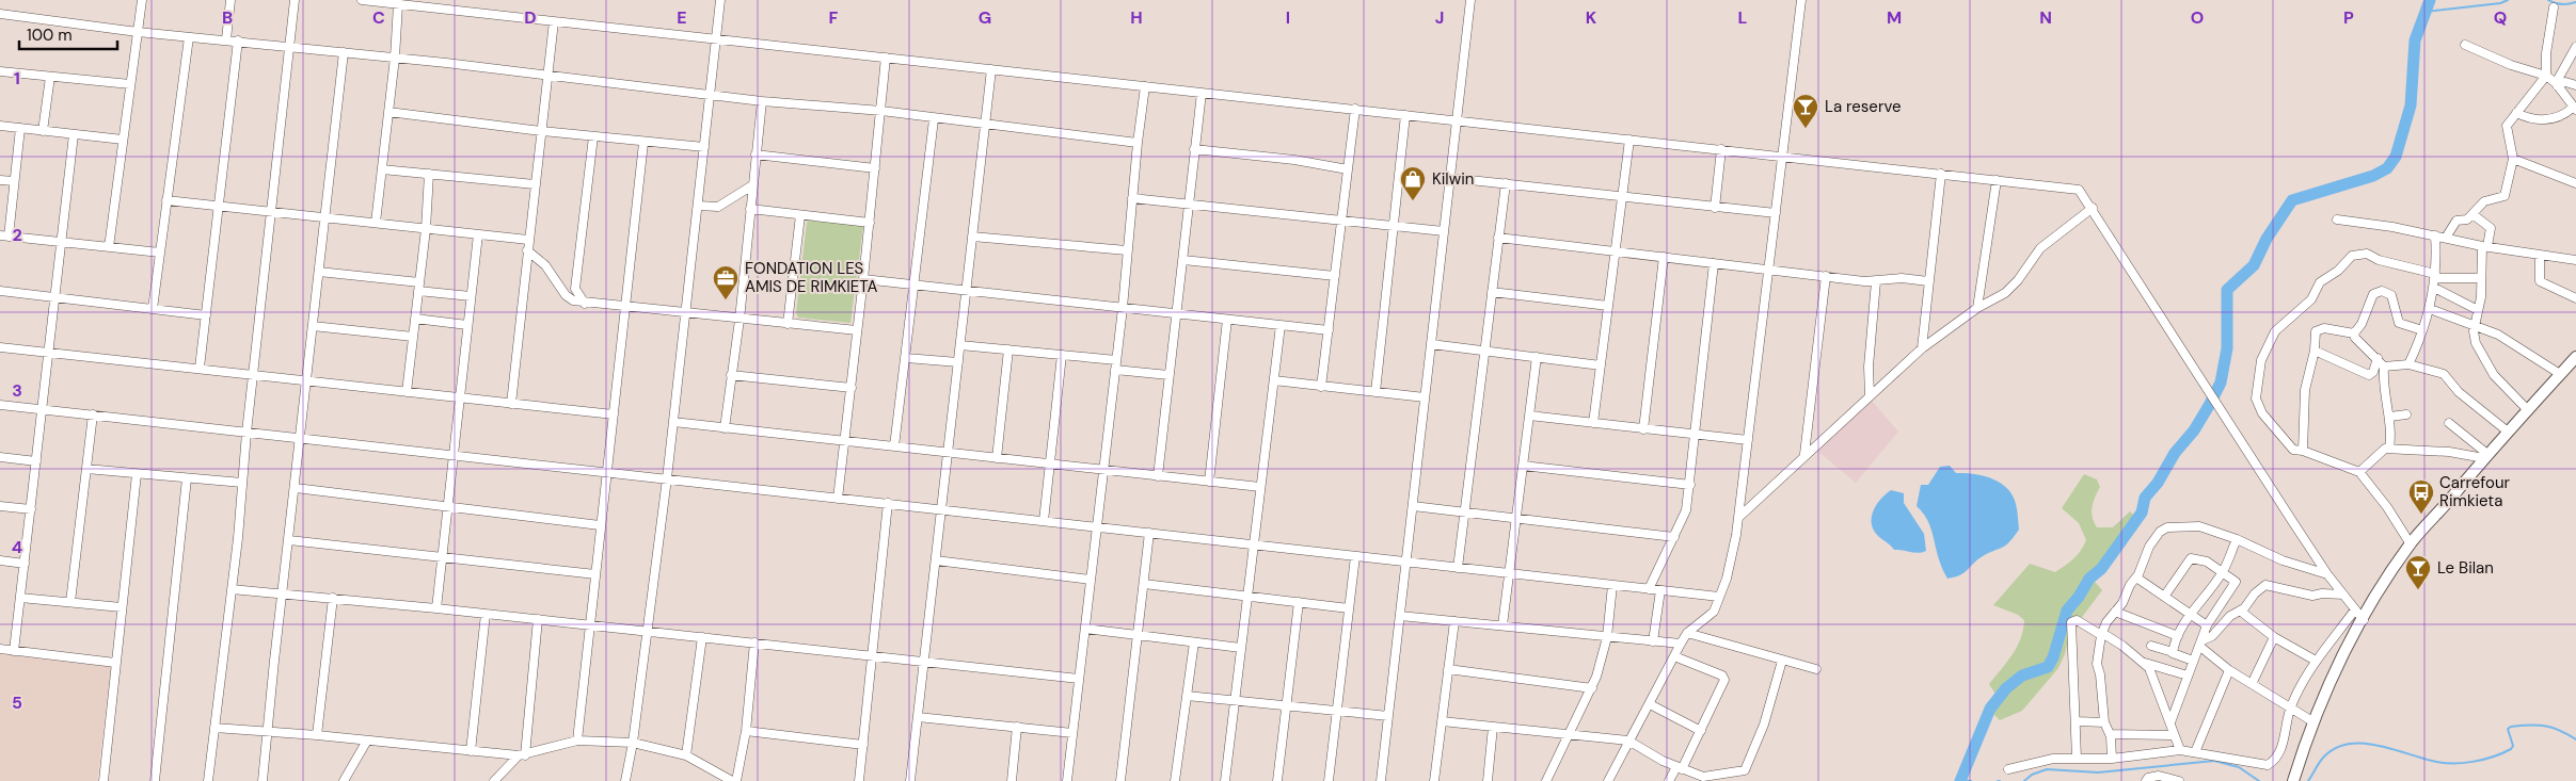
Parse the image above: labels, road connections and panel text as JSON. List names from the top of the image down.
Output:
{
  "places": {
    "bar": ["La reserve", "Le Bilan"],
    "shop": ["Kilwin"],
    "office": ["FONDATION LES AMIS DE RIMKIETA"],
    "bus stop": ["Carrefour Rimkieta"]
  },
  "scale_bar": "100 m",
  "grid": {
    "columns": [
      "B",
      "C",
      "D",
      "E",
      "F",
      "G",
      "H",
      "I",
      "J",
      "K",
      "L",
      "M",
      "N",
      "O",
      "P",
      "Q"
    ],
    "rows": [
      "1",
      "2",
      "3",
      "4",
      "5"
    ]
  }
}
